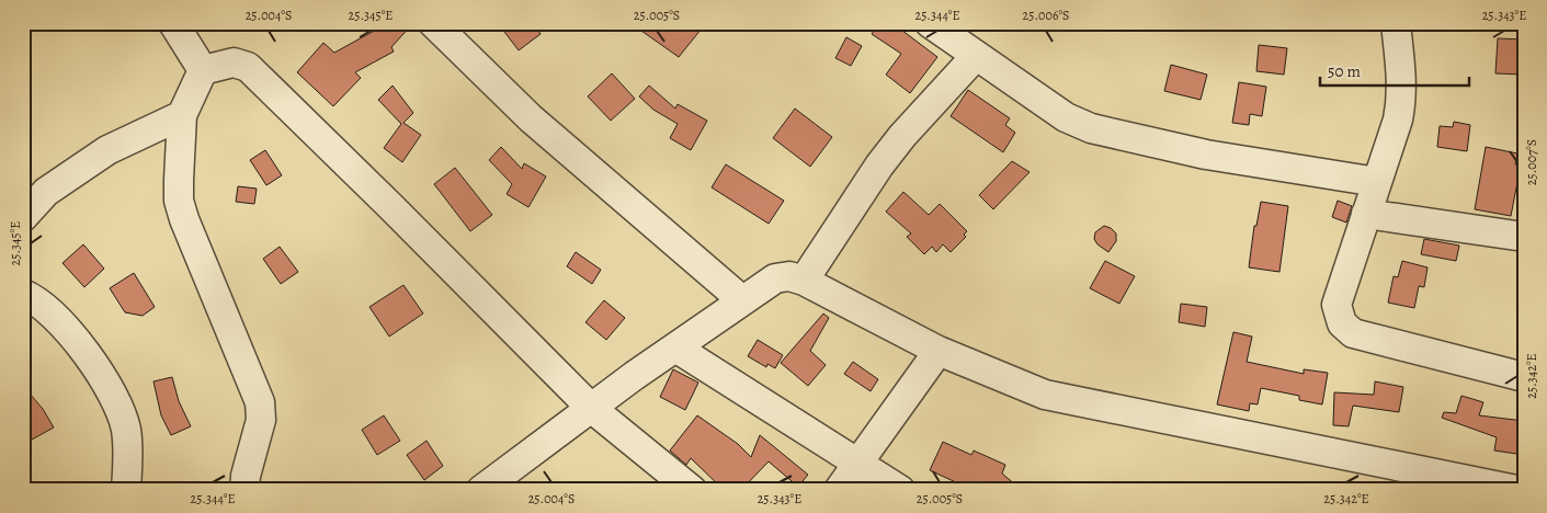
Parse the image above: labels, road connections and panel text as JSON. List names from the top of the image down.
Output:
{
  "scale_bar": "50 m",
  "coordinates": [
    "25.004°S",
    "25.345°E",
    "25.005°S",
    "25.344°E",
    "25.006°S",
    "25.343°E",
    "25.007°S",
    "25.342°E"
  ]
}
